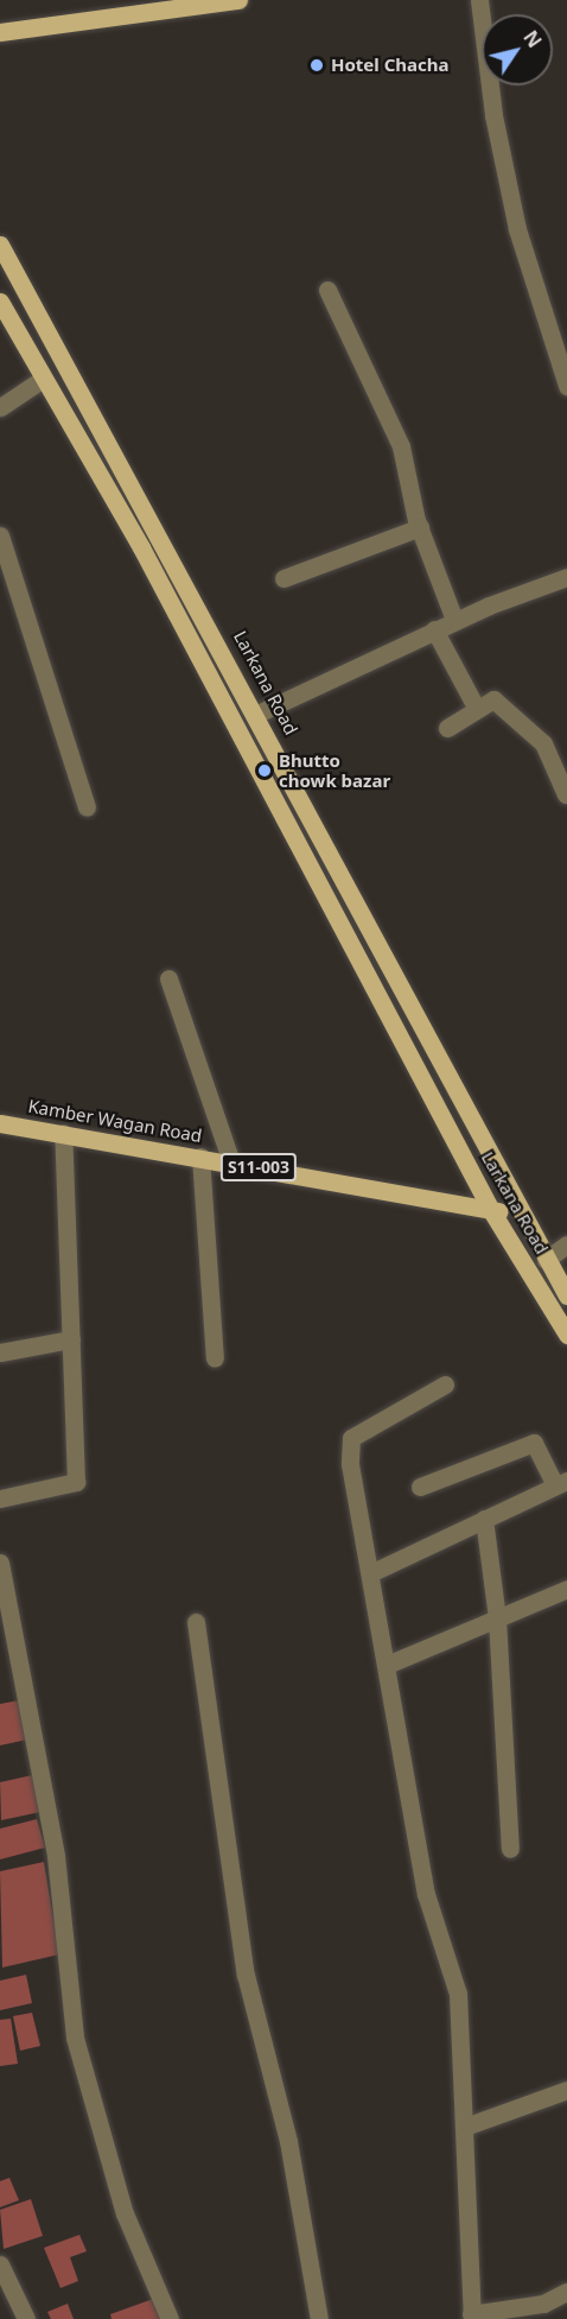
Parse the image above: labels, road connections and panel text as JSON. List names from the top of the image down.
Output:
{
  "streets": {
    "main road": ["Larkana Road", "Kamber Wagan Road", "S11-003"]
  },
  "crossings": [
    ["Larkana Road", "Kamber Wagan Road"]
  ],
  "places": ["Hotel Chacha", "Bhutto chowk bazar"],
  "north": "top right"
}
